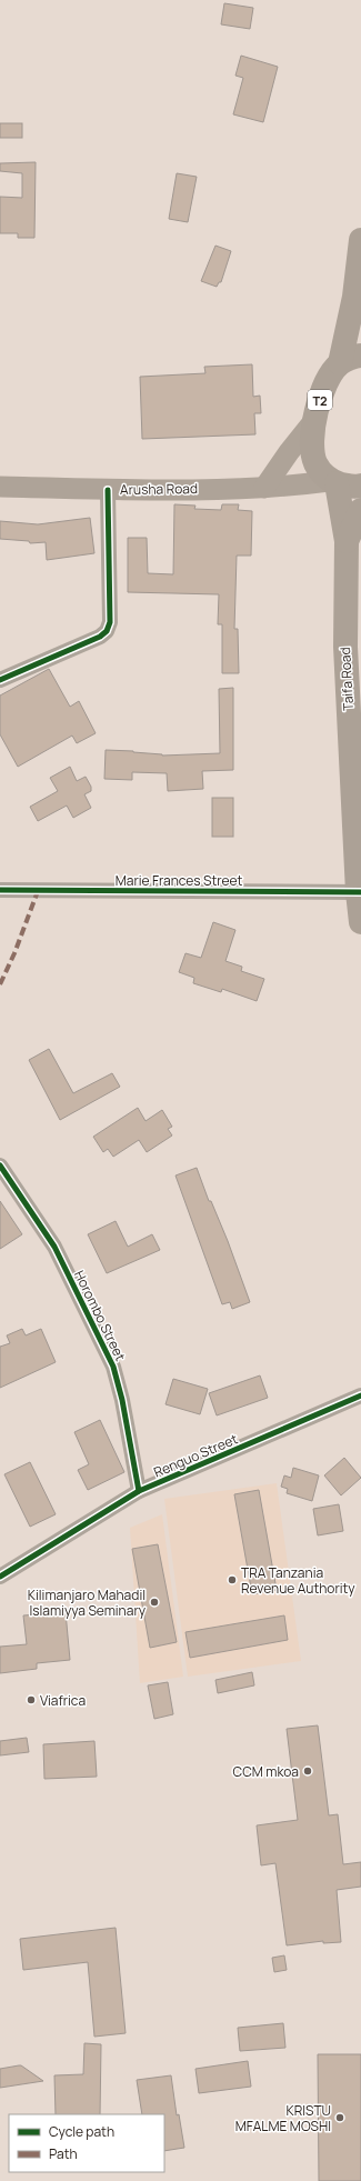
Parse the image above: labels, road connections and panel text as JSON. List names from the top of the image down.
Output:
{
  "streets": {
    "highway": ["T2", "Taifa Road"],
    "main road": ["Arusha Road"],
    "street": ["Marie Frances Street", "Horombo Street", "Renguo Street"]
  },
  "crossings": [
    ["T2", "Arusha Road"],
    ["T2", "Taifa Road"],
    ["Arusha Road", "Taifa Road"],
    ["Taifa Road", "Marie Frances Street"],
    ["Horombo Street", "Renguo Street"]
  ],
  "places": [
    "TRA Tanzania Revenue Authority",
    "Kilimanjaro Mahadil Islamiyya Seminary",
    "Viafrica",
    "CCM mkoa",
    "KRISTU MFALME MOSHI"
  ],
  "legend": ["Cycle path", "Path"]
}
